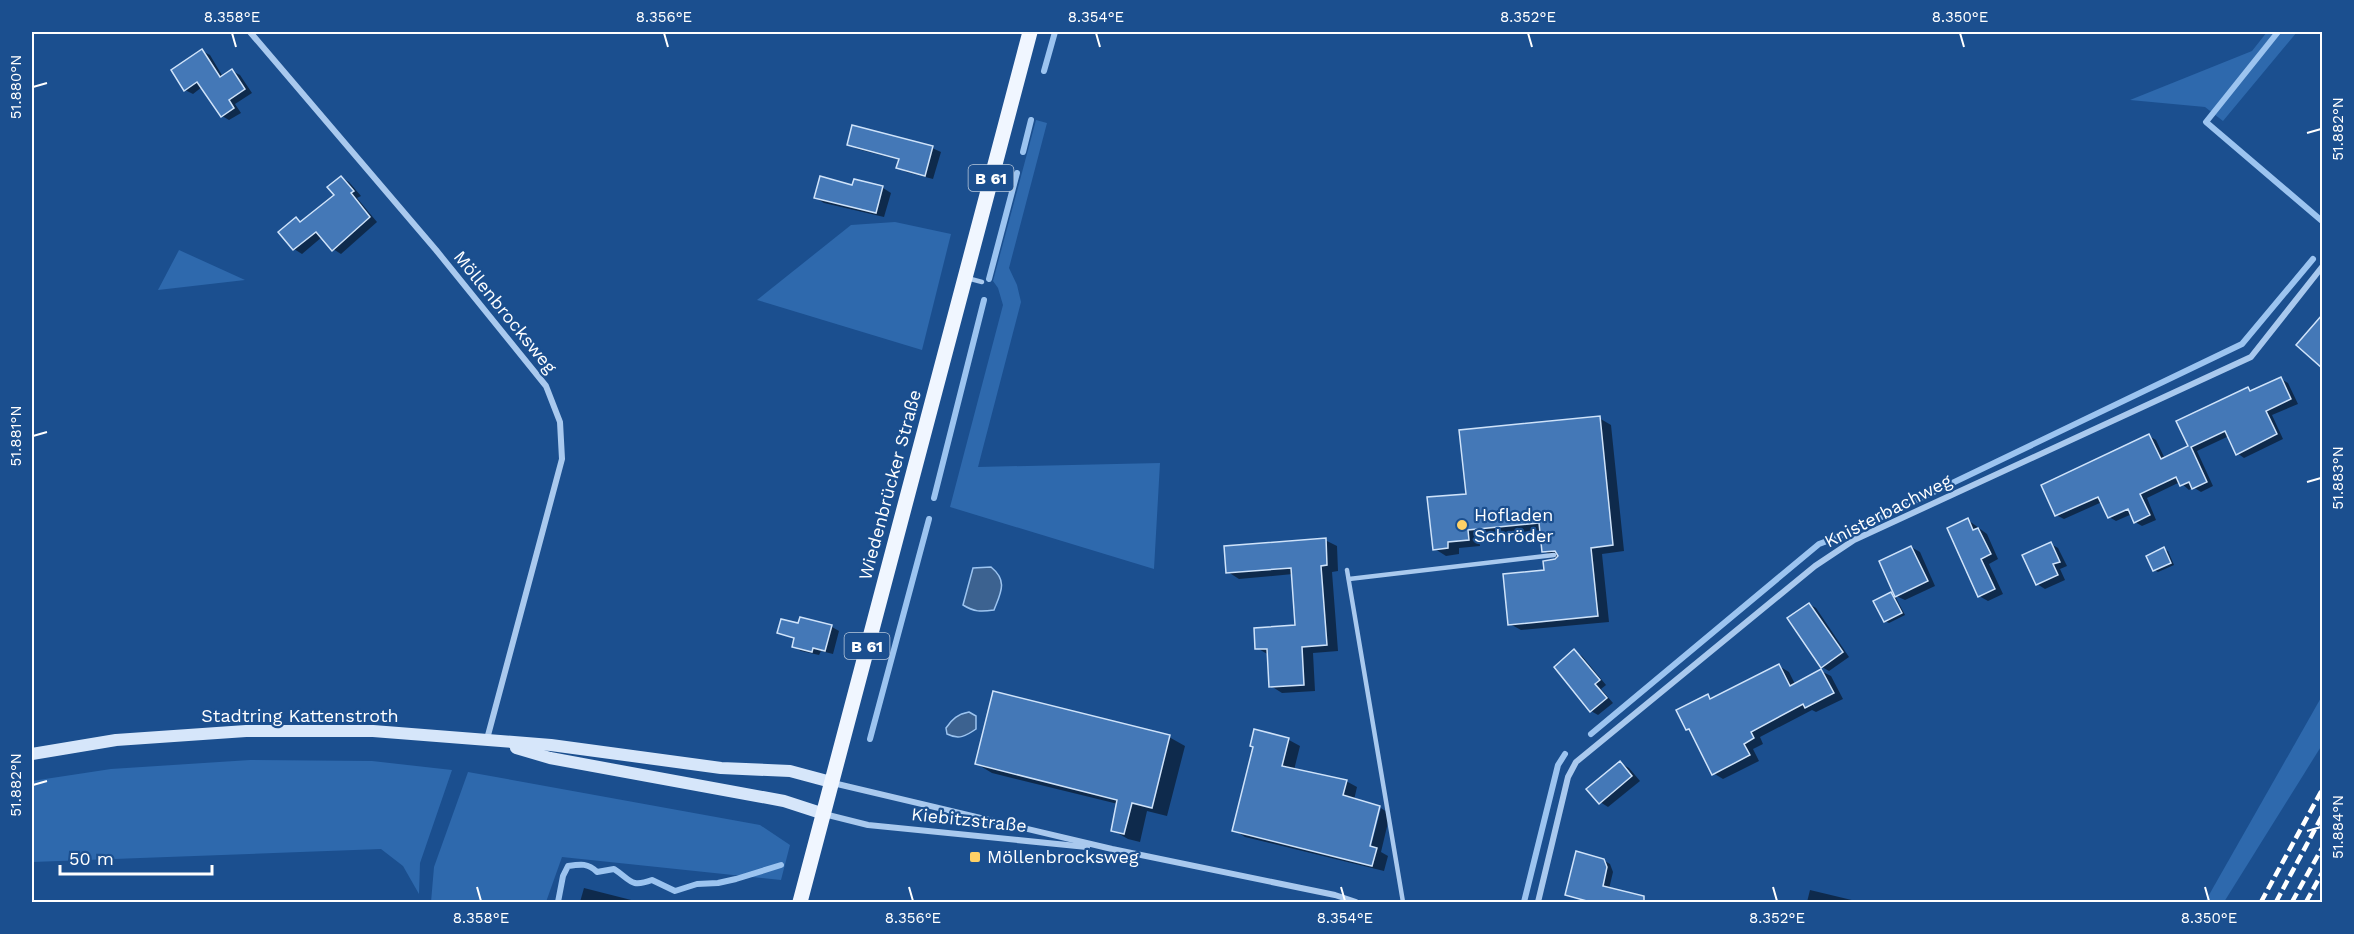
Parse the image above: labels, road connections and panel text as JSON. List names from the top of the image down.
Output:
{
  "streets": {
    "main road": ["B 61", "Wiedenbrücker Straße", "Stadtring Kattenstroth"],
    "street": ["Möllenbrocksweg", "Knisterbachweg", "Kiebitzstraße"]
  },
  "crossings": [
    ["Möllenbrocksweg", "Stadtring Kattenstroth"],
    ["Wiedenbrücker Straße", "Stadtring Kattenstroth"],
    ["Wiedenbrücker Straße", "Kiebitzstraße"],
    ["Stadtring Kattenstroth", "Kiebitzstraße"]
  ],
  "places": {
    "other": ["Hofladen Schröder"],
    "transit": ["Möllenbrocksweg"]
  },
  "scale_bar": "50 m",
  "coordinates": [
    "8.358°E",
    "8.356°E",
    "8.354°E",
    "8.352°E",
    "8.350°E",
    "51.880°N",
    "51.882°N",
    "51.881°N",
    "51.883°N",
    "51.884°N"
  ]
}
